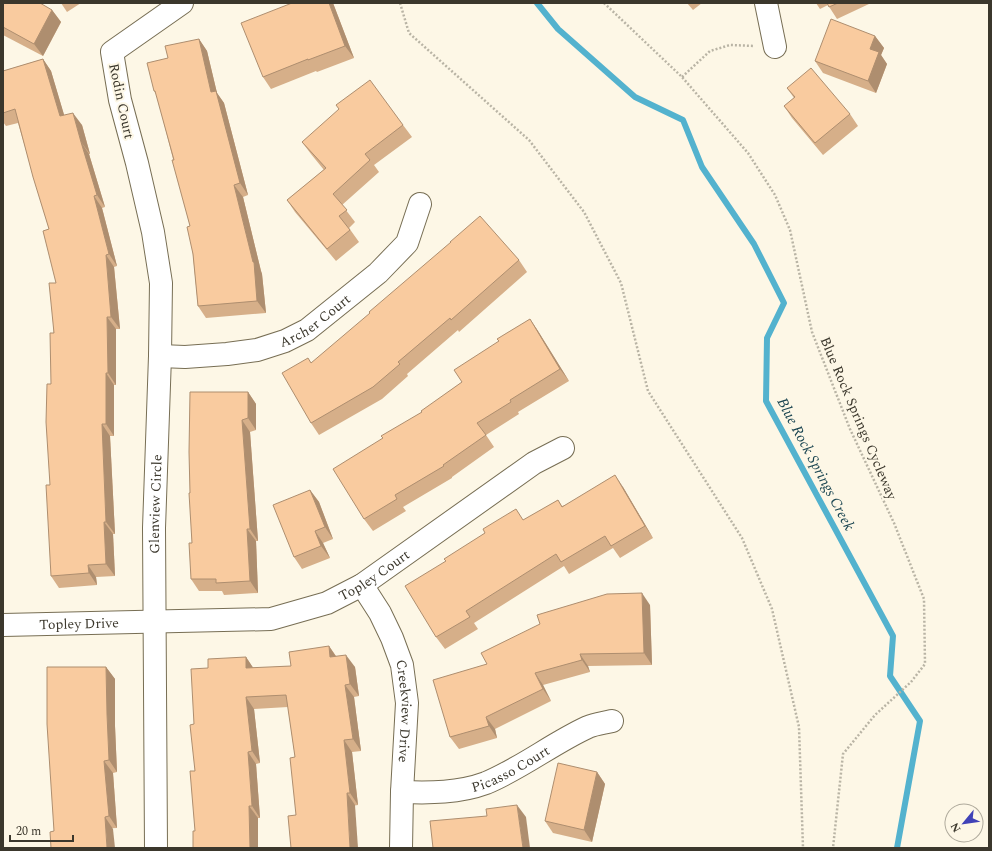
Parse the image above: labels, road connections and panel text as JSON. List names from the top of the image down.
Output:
{
  "streets": {
    "street": [
      "Rodin Court",
      "Archer Court",
      "Glenview Circle",
      "Topley Court",
      "Topley Drive",
      "Creekview Drive",
      "Picasso Court"
    ],
    "path": ["Blue Rock Springs Cycleway"]
  },
  "crossings": [
    ["Rodin Court", "Glenview Circle"],
    ["Archer Court", "Glenview Circle"],
    ["Glenview Circle", "Topley Court"],
    ["Glenview Circle", "Topley Drive"],
    ["Topley Court", "Topley Drive"],
    ["Topley Court", "Creekview Drive"],
    ["Creekview Drive", "Picasso Court"]
  ],
  "water": ["Blue Rock Springs Creek"],
  "scale_bar": "20 m",
  "north": "bottom left"
}
